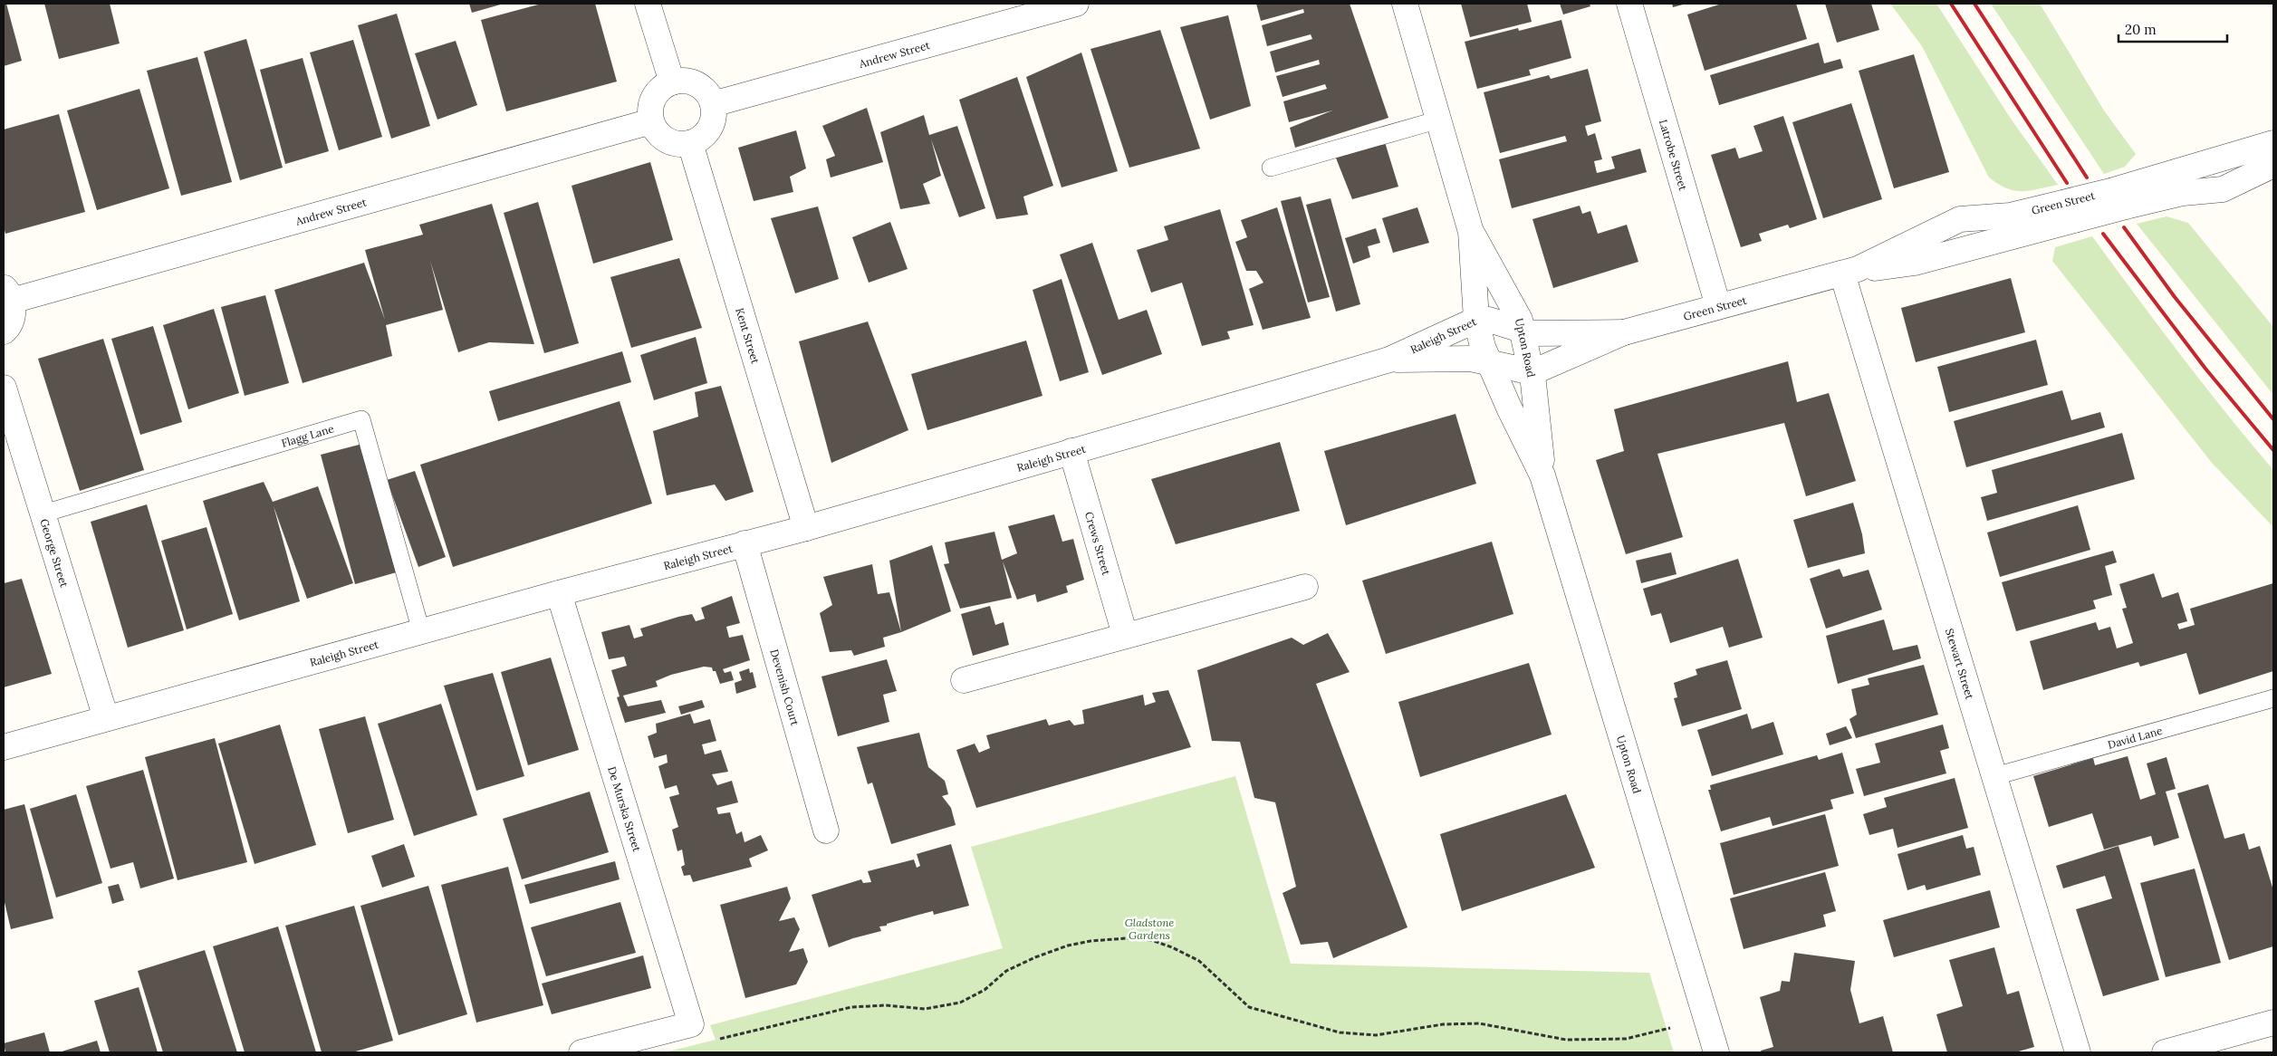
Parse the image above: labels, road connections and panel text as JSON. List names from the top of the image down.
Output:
{
  "streets": {
    "street": [
      "Andrew Street",
      "Latrobe Street",
      "Green Street",
      "Kent Street",
      "Raleigh Street",
      "Upton Road",
      "Crews Street",
      "George Street",
      "Stewart Street",
      "Devenish Court",
      "De Murska Street"
    ],
    "lane": ["Flagg Lane", "David Lane"]
  },
  "crossings": [
    ["Andrew Street", "Kent Street"],
    ["Latrobe Street", "Green Street"],
    ["Green Street", "Raleigh Street"],
    ["Green Street", "Upton Road"],
    ["Green Street", "Stewart Street"],
    ["Kent Street", "Raleigh Street"],
    ["Raleigh Street", "Upton Road"],
    ["Raleigh Street", "Flagg Lane"],
    ["Raleigh Street", "Crews Street"],
    ["Raleigh Street", "George Street"],
    ["Raleigh Street", "Devenish Court"],
    ["Raleigh Street", "De Murska Street"],
    ["Flagg Lane", "George Street"],
    ["Stewart Street", "David Lane"]
  ],
  "parks": ["Gladstone Gardens"],
  "scale_bar": "20 m"
}
